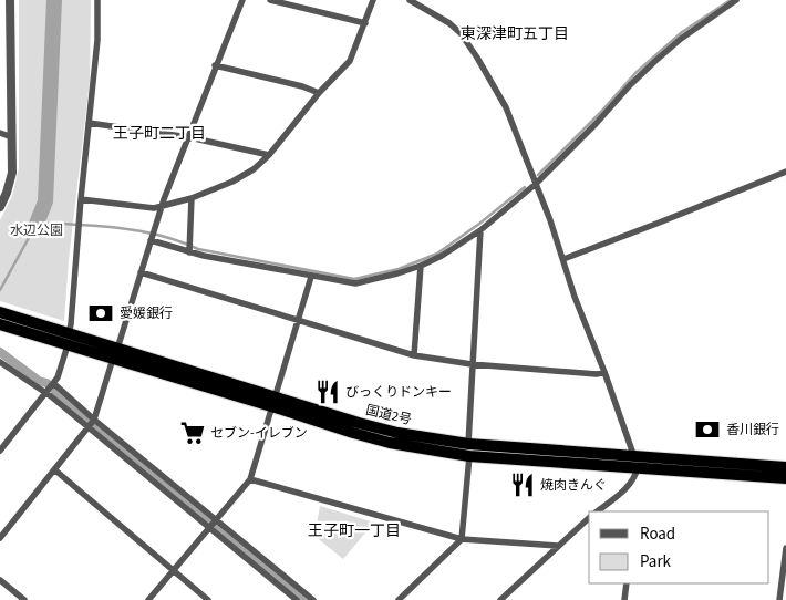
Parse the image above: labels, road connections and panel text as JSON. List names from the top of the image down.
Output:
{
  "streets": {
    "highway": ["国道2号"]
  },
  "districts": ["東深津町五丁目", "王子町二丁目", "王子町一丁目"],
  "parks": ["水辺公園"],
  "places": {
    "bank": ["愛媛銀行", "香川銀行"],
    "restaurant": ["びっくりドンキー", "焼肉きんぐ"],
    "supermarket": ["セブン-イレブン"]
  },
  "legend": ["Road", "Park"]
}
